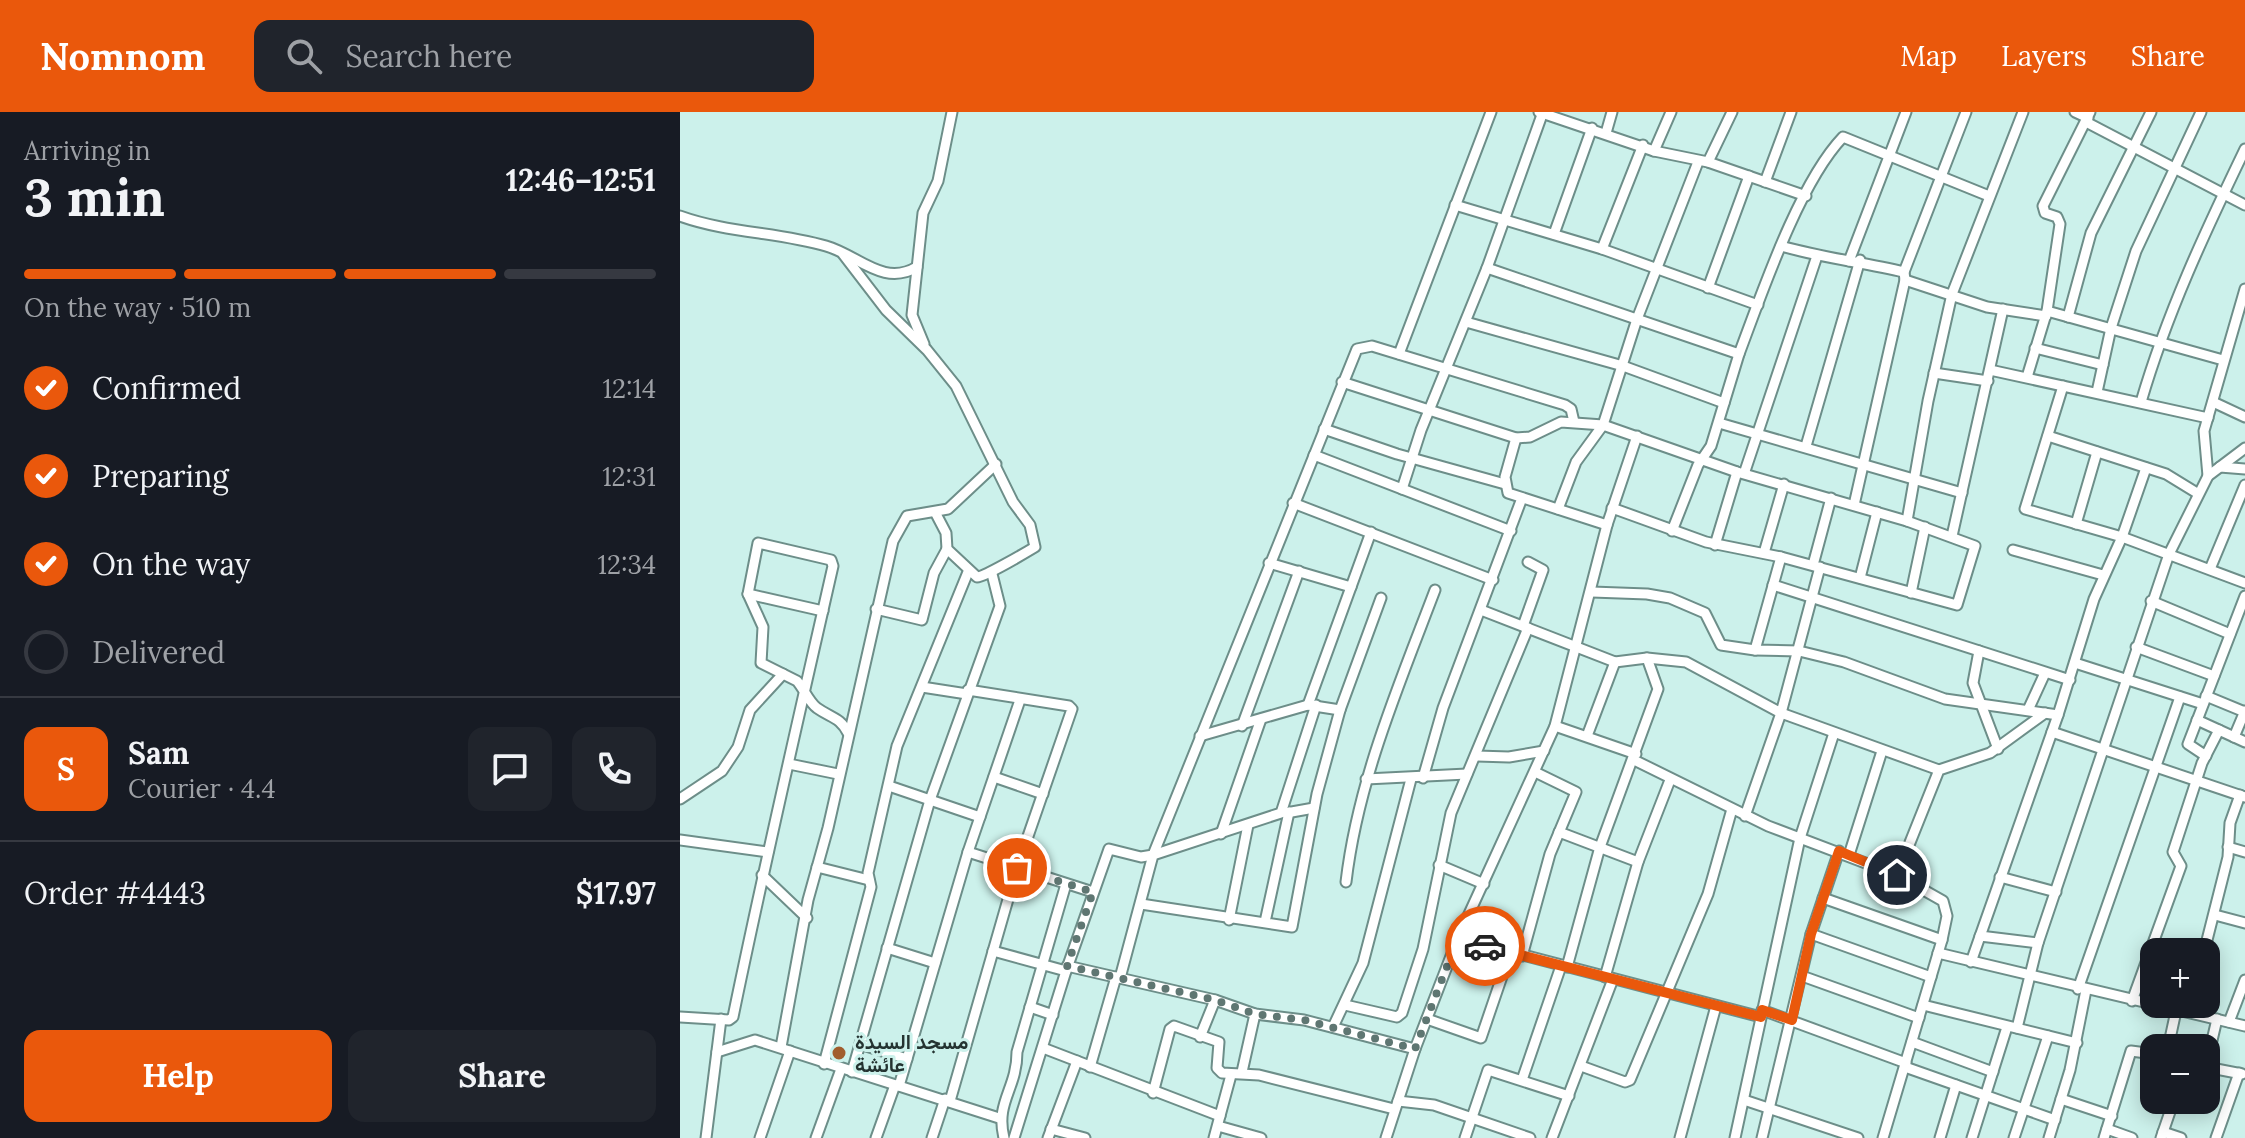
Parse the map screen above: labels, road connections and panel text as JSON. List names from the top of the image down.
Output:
{
  "places": ["مسجد السيدة عائشة"],
  "page": {
    "header": "Nomnom",
    "search": "Search here",
    "nav": ["Map", "Layers", "Share"],
    "heading": ["3 min", "Arriving in", "12:46–12:51"],
    "panel": [
      "Sam",
      "Courier · 4.4",
      "Order #4443",
      "$17.97"
    ],
    "bar": "On the way · 510 m",
    "list": [
      ["Confirmed", "12:14"],
      ["Preparing", "12:31"],
      ["On the way", "12:34"],
      "Delivered"
    ],
    "round": "S",
    "map_buttons": ["+", "−"],
    "buttons": ["Help", "Share"]
  }
}
